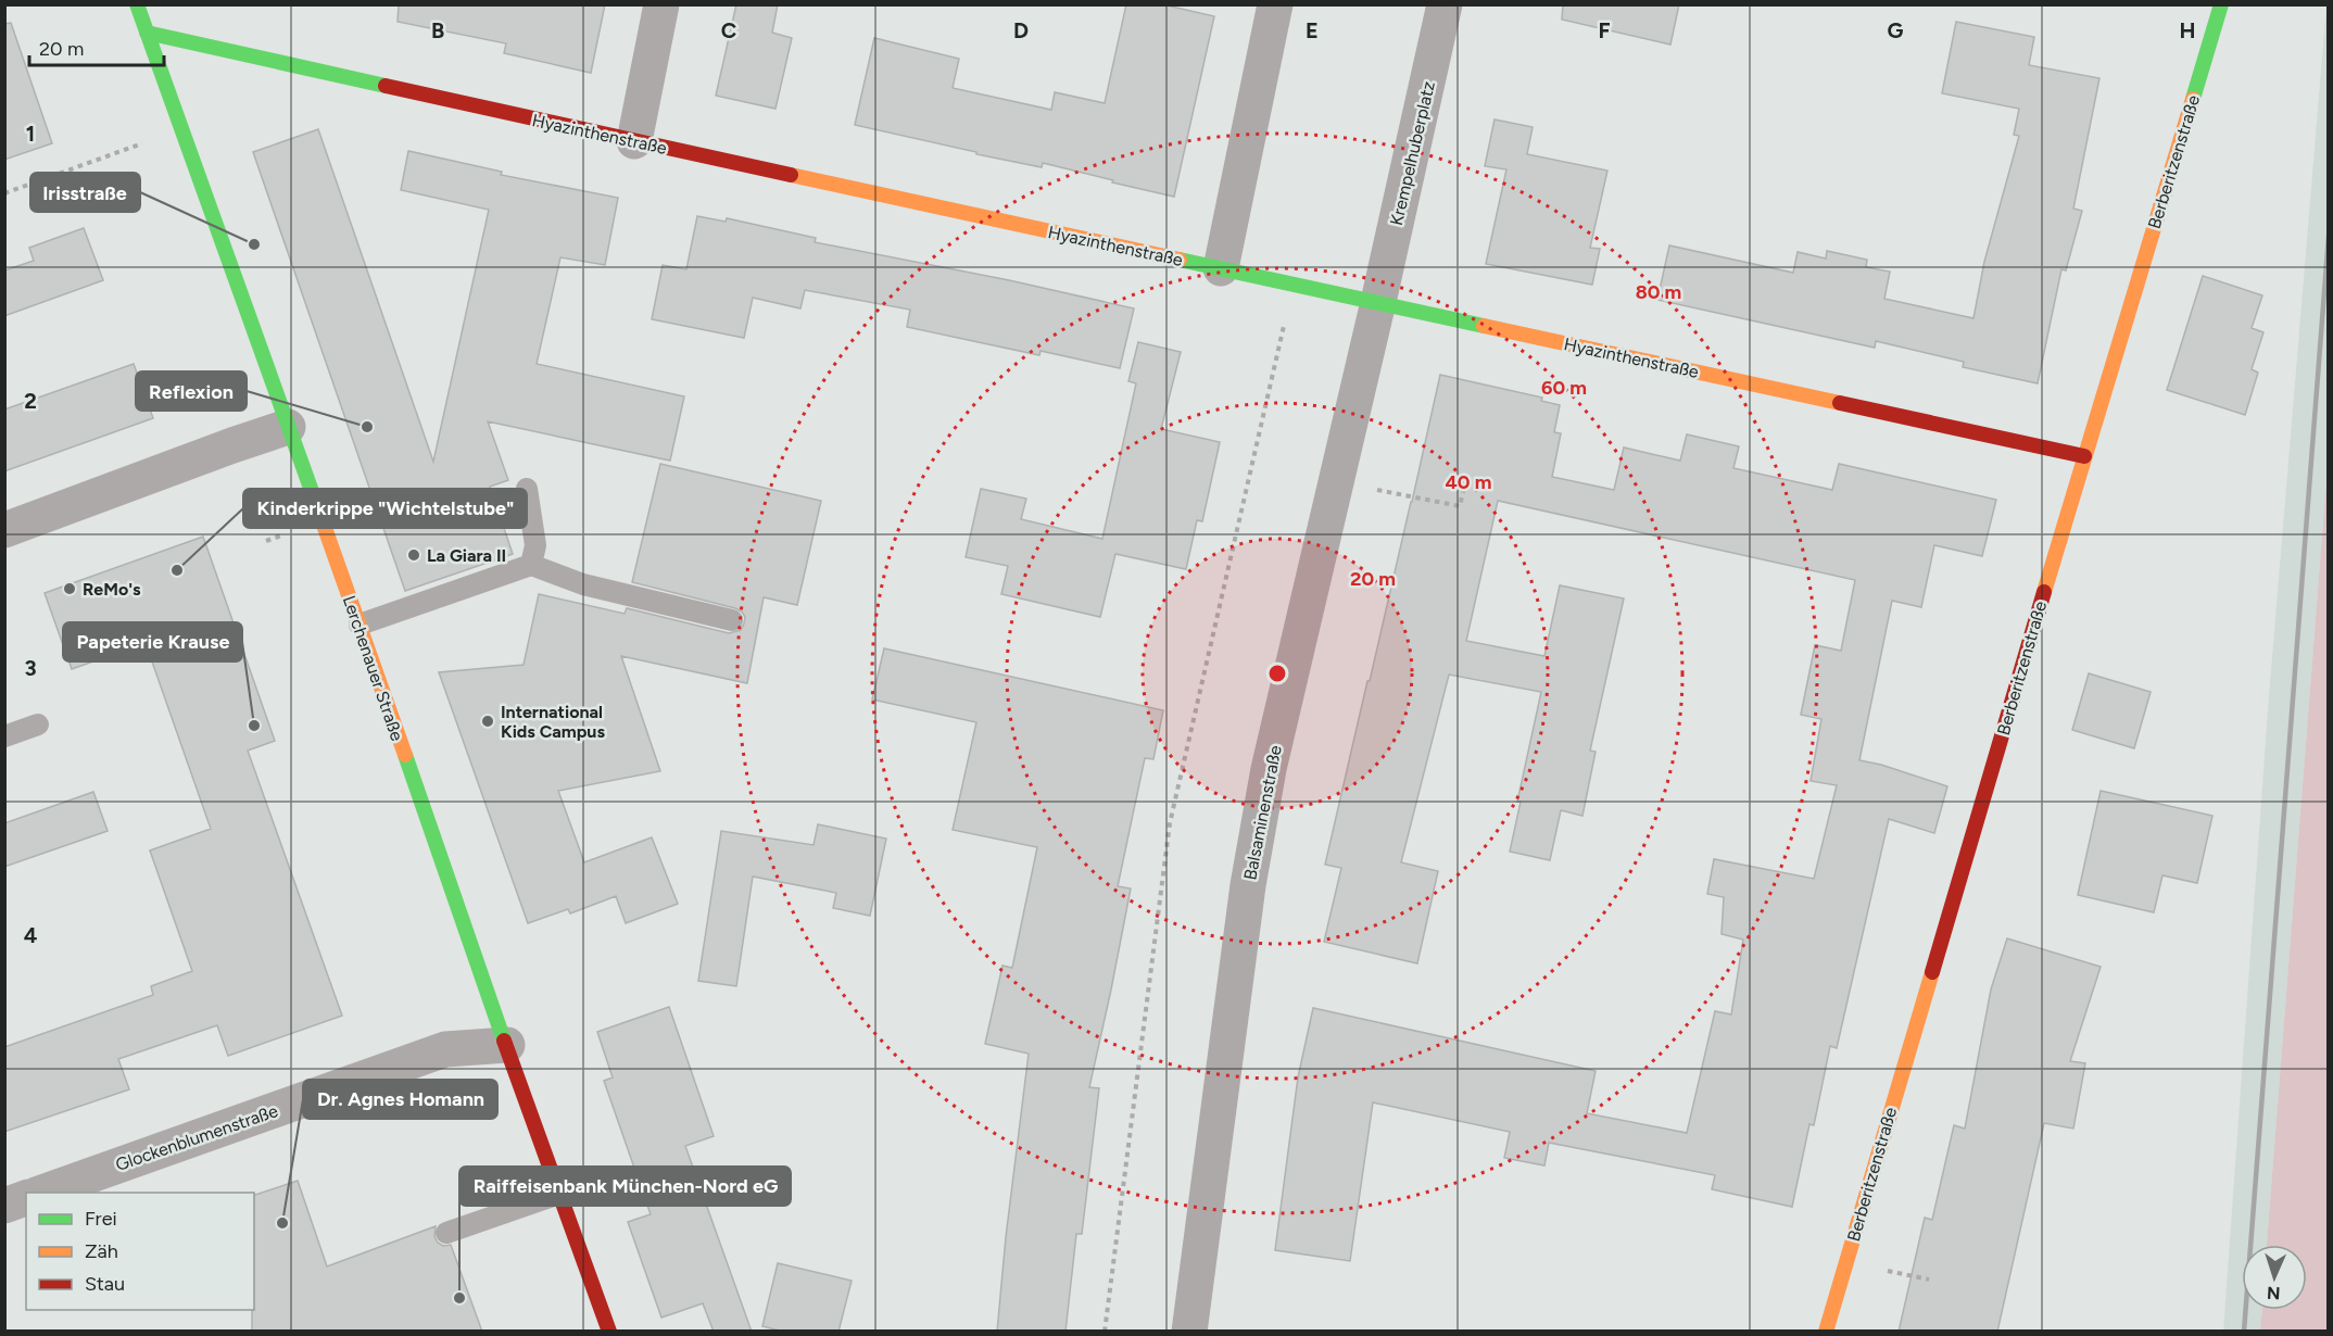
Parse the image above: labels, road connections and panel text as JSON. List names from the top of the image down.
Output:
{
  "streets": {
    "street": [
      "Hyazinthenstraße",
      "Krempelhuberplatz",
      "Berberitzenstraße",
      "Lerchenauer Straße",
      "Balsaminenstraße",
      "Glockenblumenstraße"
    ]
  },
  "crossings": [
    ["Hyazinthenstraße", "Krempelhuberplatz"],
    ["Hyazinthenstraße", "Berberitzenstraße"],
    ["Hyazinthenstraße", "Lerchenauer Straße"],
    ["Hyazinthenstraße", "Balsaminenstraße"],
    ["Krempelhuberplatz", "Balsaminenstraße"],
    ["Lerchenauer Straße", "Glockenblumenstraße"]
  ],
  "places": [
    "Irisstraße",
    "Reflexion",
    "La Giara II",
    "Kinderkrippe \"Wichtelstube\"",
    "ReMo's",
    "International Kids Campus",
    "Papeterie Krause",
    "Dr. Agnes Homann",
    "Raiffeisenbank München-Nord eG"
  ],
  "legend": ["Frei", "Zäh", "Stau"],
  "scale_bar": "20 m",
  "north": "bottom",
  "grid": {
    "columns": [
      "B",
      "C",
      "D",
      "E",
      "F",
      "G",
      "H"
    ],
    "rows": [
      "1",
      "2",
      "3",
      "4"
    ]
  },
  "rings": [
    "80 m",
    "60 m",
    "40 m",
    "20 m"
  ]
}
